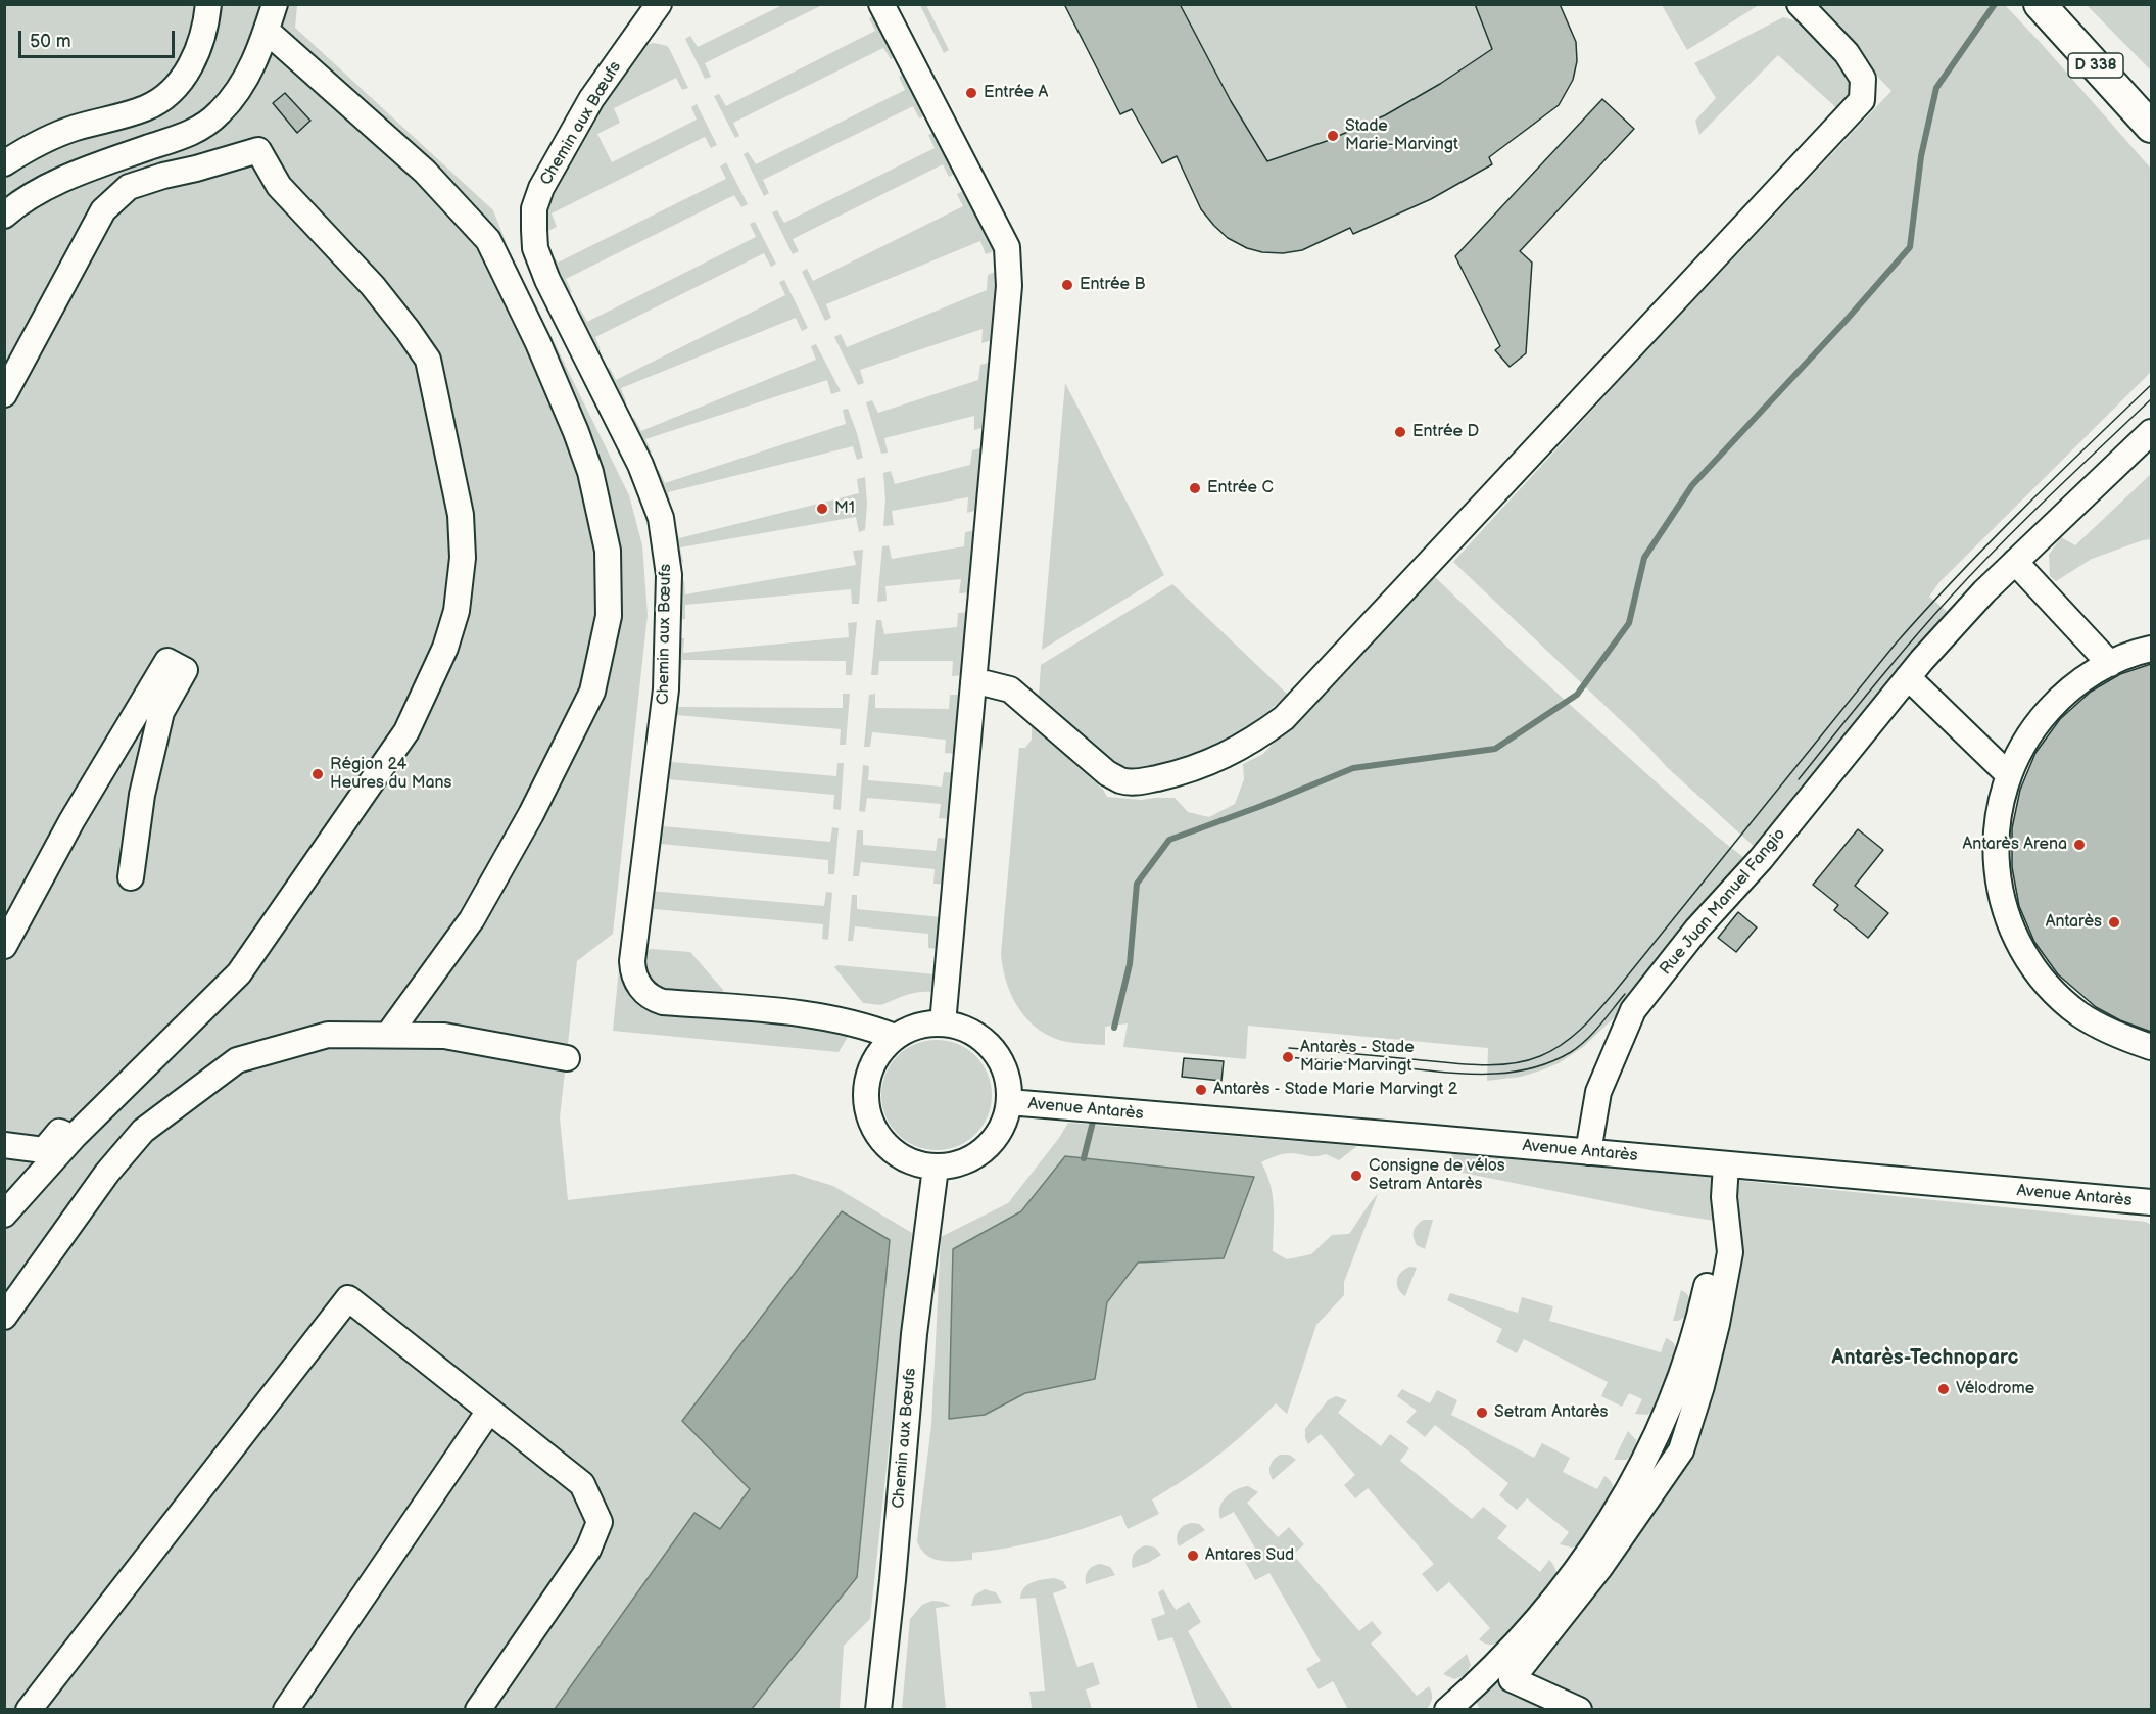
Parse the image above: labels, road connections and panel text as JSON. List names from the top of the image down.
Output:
{
  "streets": {
    "main road": ["D 338"],
    "street": ["Chemin aux Bœufs", "Rue Juan Manuel Fangio", "Avenue Antarès"]
  },
  "crossings": [
    ["Chemin aux Bœufs", "Avenue Antarès"],
    ["Rue Juan Manuel Fangio", "Avenue Antarès"]
  ],
  "districts": ["Antarès-Technoparc"],
  "places": [
    "Entrée A",
    "Stade Marie-Marvingt",
    "Entrée B",
    "Entrée D",
    "Entrée C",
    "M1",
    "Région 24 Heures du Mans",
    "Antarès Arena",
    "Antarès",
    "Antarès - Stade Marie Marvingt",
    "Antarès - Stade Marie Marvingt 2",
    "Consigne de vélos Setram Antarès",
    "Vélodrome",
    "Setram Antarès",
    "Antares Sud"
  ],
  "scale_bar": "50 m"
}
